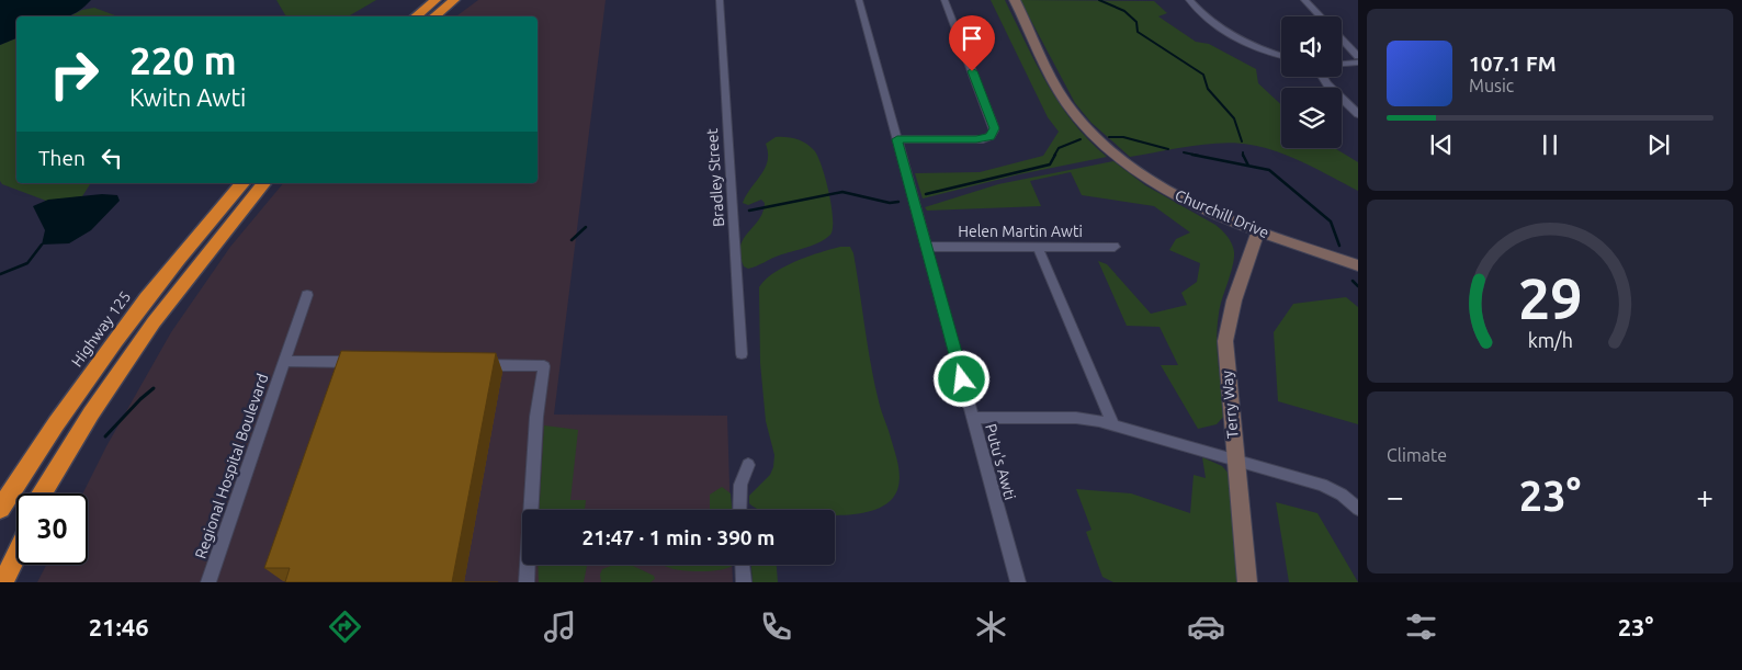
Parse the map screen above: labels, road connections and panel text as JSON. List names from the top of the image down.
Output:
{
  "streets": {
    "highway": ["Highway 125"],
    "main road": ["Churchill Drive", "Terry Way"],
    "street": [
      "Bradley Street",
      "Helen Martin Awti",
      "Putu's Awti",
      "Regional Hospital Boulevard"
    ]
  },
  "crossings": [
    ["Churchill Drive", "Terry Way"],
    ["Helen Martin Awti", "Putu's Awti"]
  ],
  "page": {
    "turn": ["220 m", "Kwitn Awti"],
    "song": ["107.1 FM", "Music"],
    "then": "Then",
    "tile": "Climate",
    "heat": ["−", "23°", "+"],
    "limit": "30",
    "trip": "21:47 · 1 min · 390 m",
    "tabs": ["21:46", "23°"],
    "gauge": ["29", "km/h"]
  }
}
